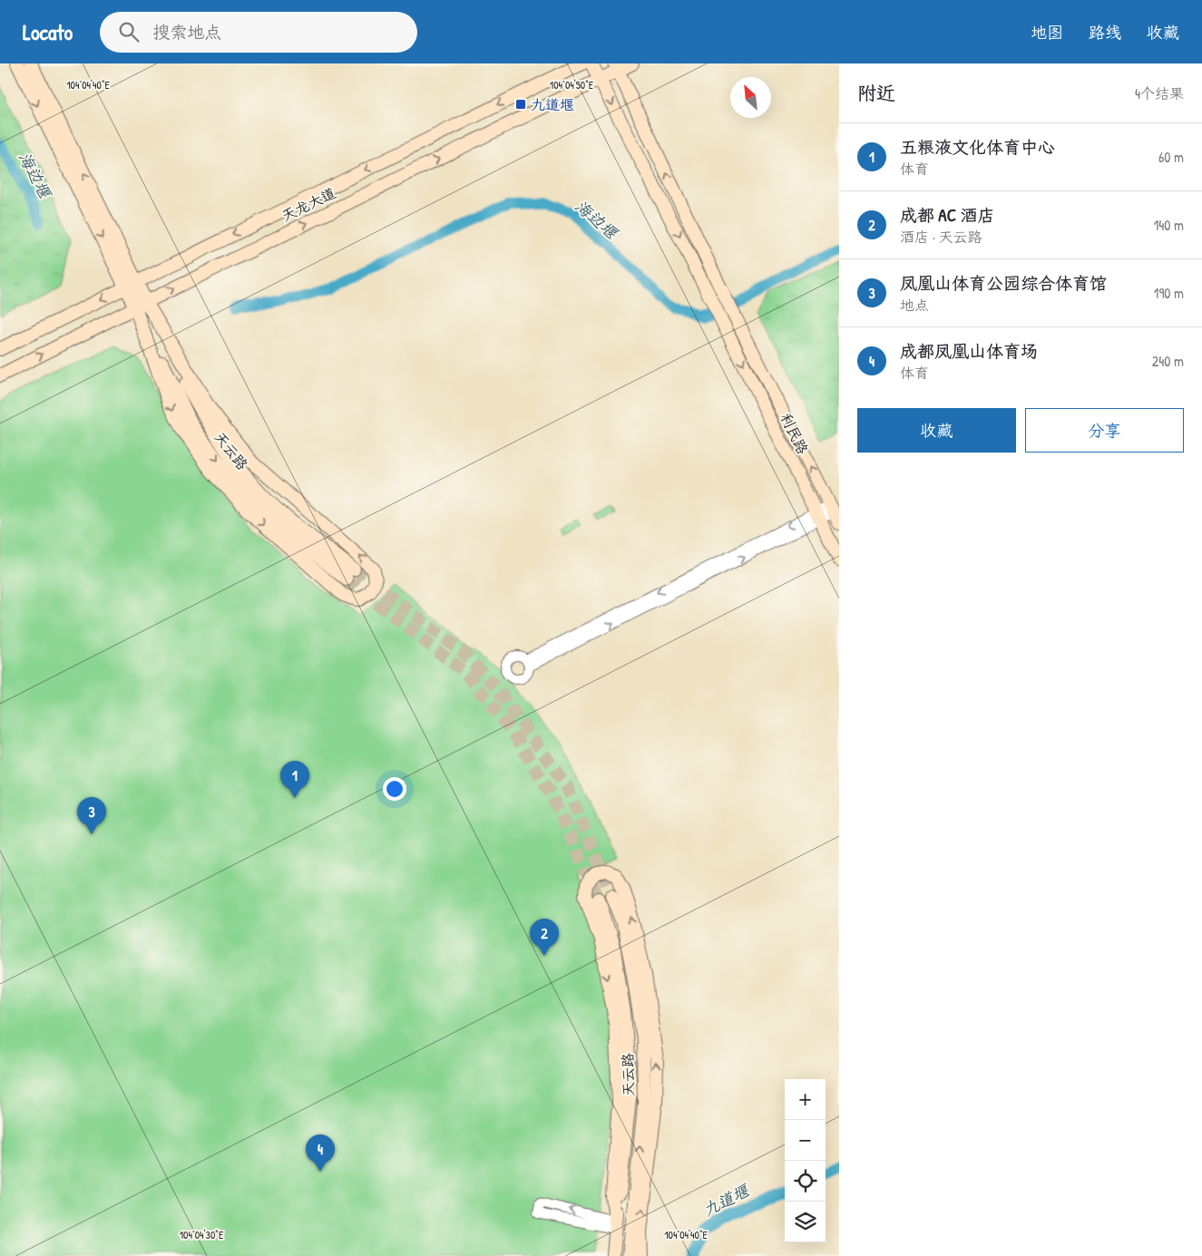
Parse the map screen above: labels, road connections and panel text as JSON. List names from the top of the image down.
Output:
{
  "streets": {
    "street": ["天龙大道", "利民路", "天云路"]
  },
  "crossings": [
    ["天龙大道", "利民路"],
    ["天龙大道", "天云路"]
  ],
  "water": ["海边堰", "九道堰"],
  "places": {
    "transit": ["九道堰"]
  },
  "north": "top left",
  "page": {
    "header": "Locato",
    "search": "搜索地点",
    "nav": ["地图", "路线", "收藏"],
    "heading": ["附近", "4个结果"],
    "list": [
      {
        "mark": "1",
        "name": "五粮液文化体育中心",
        "note": "体育",
        "value": "60 m"
      },
      {
        "mark": "2",
        "name": "成都 AC 酒店",
        "note": "酒店 · 天云路",
        "value": "140 m"
      },
      {
        "mark": "3",
        "name": "凤凰山体育公园综合体育馆",
        "note": "地点",
        "value": "190 m"
      },
      {
        "mark": "4",
        "name": "成都凤凰山体育场",
        "note": "体育",
        "value": "240 m"
      }
    ],
    "buttons": ["收藏", "分享"],
    "pins": [
      "1",
      "3",
      "2",
      "4"
    ],
    "map_buttons": ["+", "−"]
  },
  "coordinates": ["104°04'40\"E", "104°04'50\"E", "104°04'30\"E"]
}
